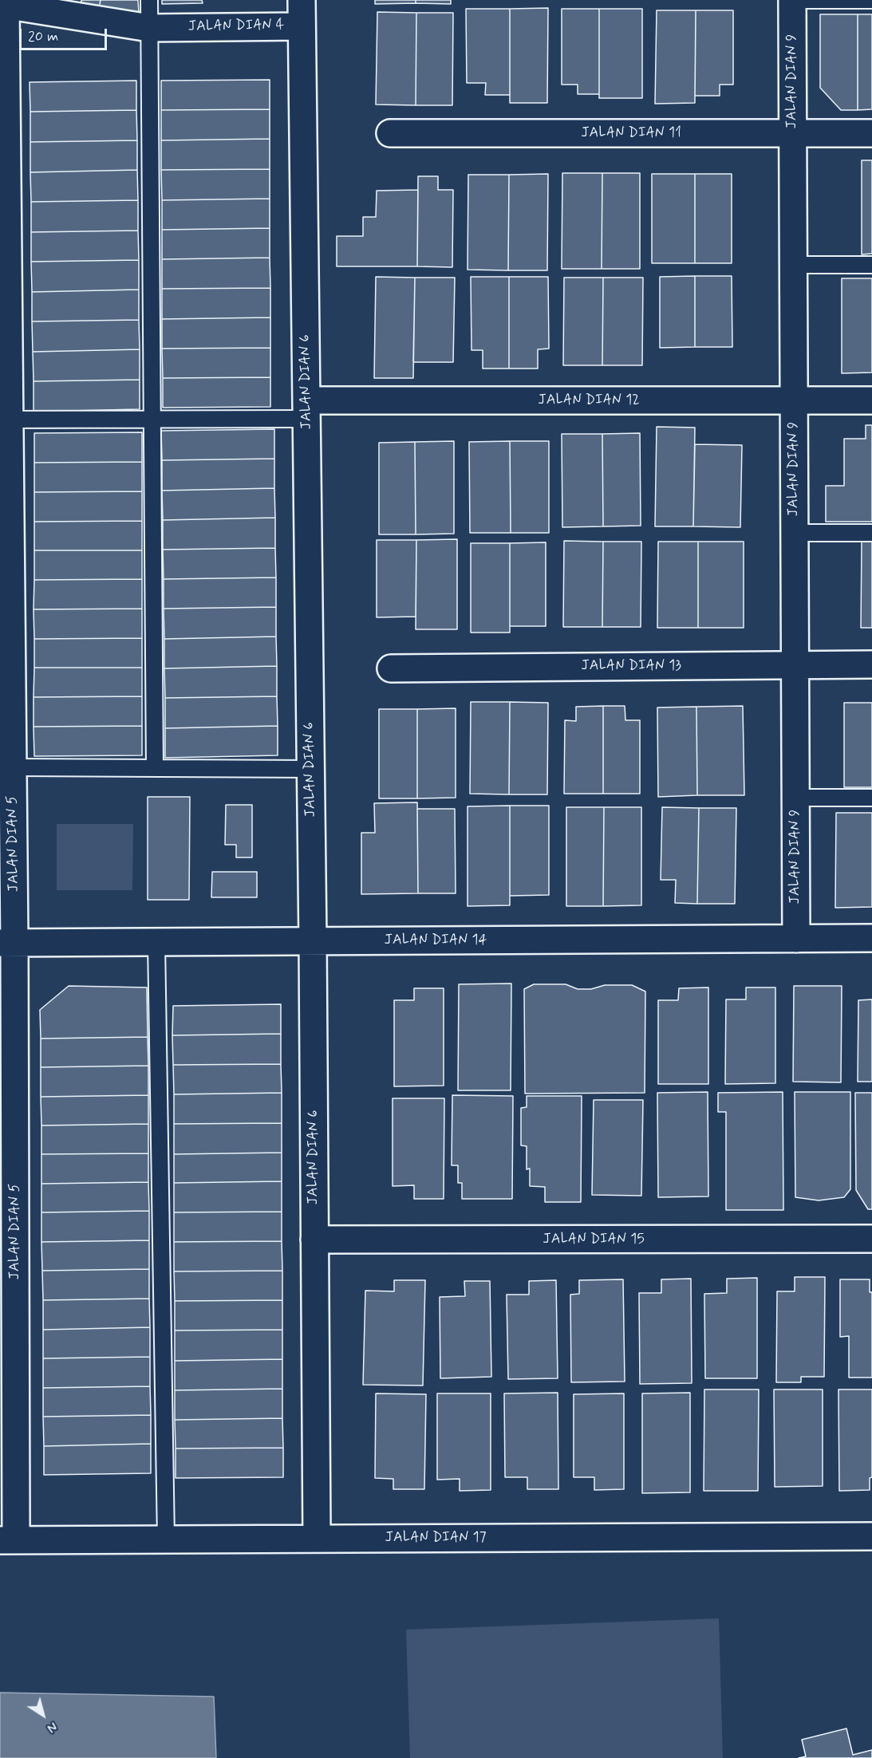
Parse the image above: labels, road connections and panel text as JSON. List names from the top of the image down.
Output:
{
  "streets": {
    "street": [
      "JALAN DIAN 4",
      "JALAN DIAN 9",
      "JALAN DIAN 11",
      "JALAN DIAN 6",
      "JALAN DIAN 12",
      "JALAN DIAN 13",
      "JALAN DIAN 5",
      "JALAN DIAN 14",
      "JALAN DIAN 15",
      "JALAN DIAN 17"
    ]
  },
  "crossings": [
    ["JALAN DIAN 4", "JALAN DIAN 6"],
    ["JALAN DIAN 4", "JALAN DIAN 5"],
    ["JALAN DIAN 9", "JALAN DIAN 11"],
    ["JALAN DIAN 9", "JALAN DIAN 12"],
    ["JALAN DIAN 9", "JALAN DIAN 13"],
    ["JALAN DIAN 9", "JALAN DIAN 14"],
    ["JALAN DIAN 6", "JALAN DIAN 12"],
    ["JALAN DIAN 6", "JALAN DIAN 14"],
    ["JALAN DIAN 6", "JALAN DIAN 15"],
    ["JALAN DIAN 6", "JALAN DIAN 17"],
    ["JALAN DIAN 5", "JALAN DIAN 14"],
    ["JALAN DIAN 5", "JALAN DIAN 17"]
  ],
  "scale_bar": "20 m",
  "north": "bottom right"
}
